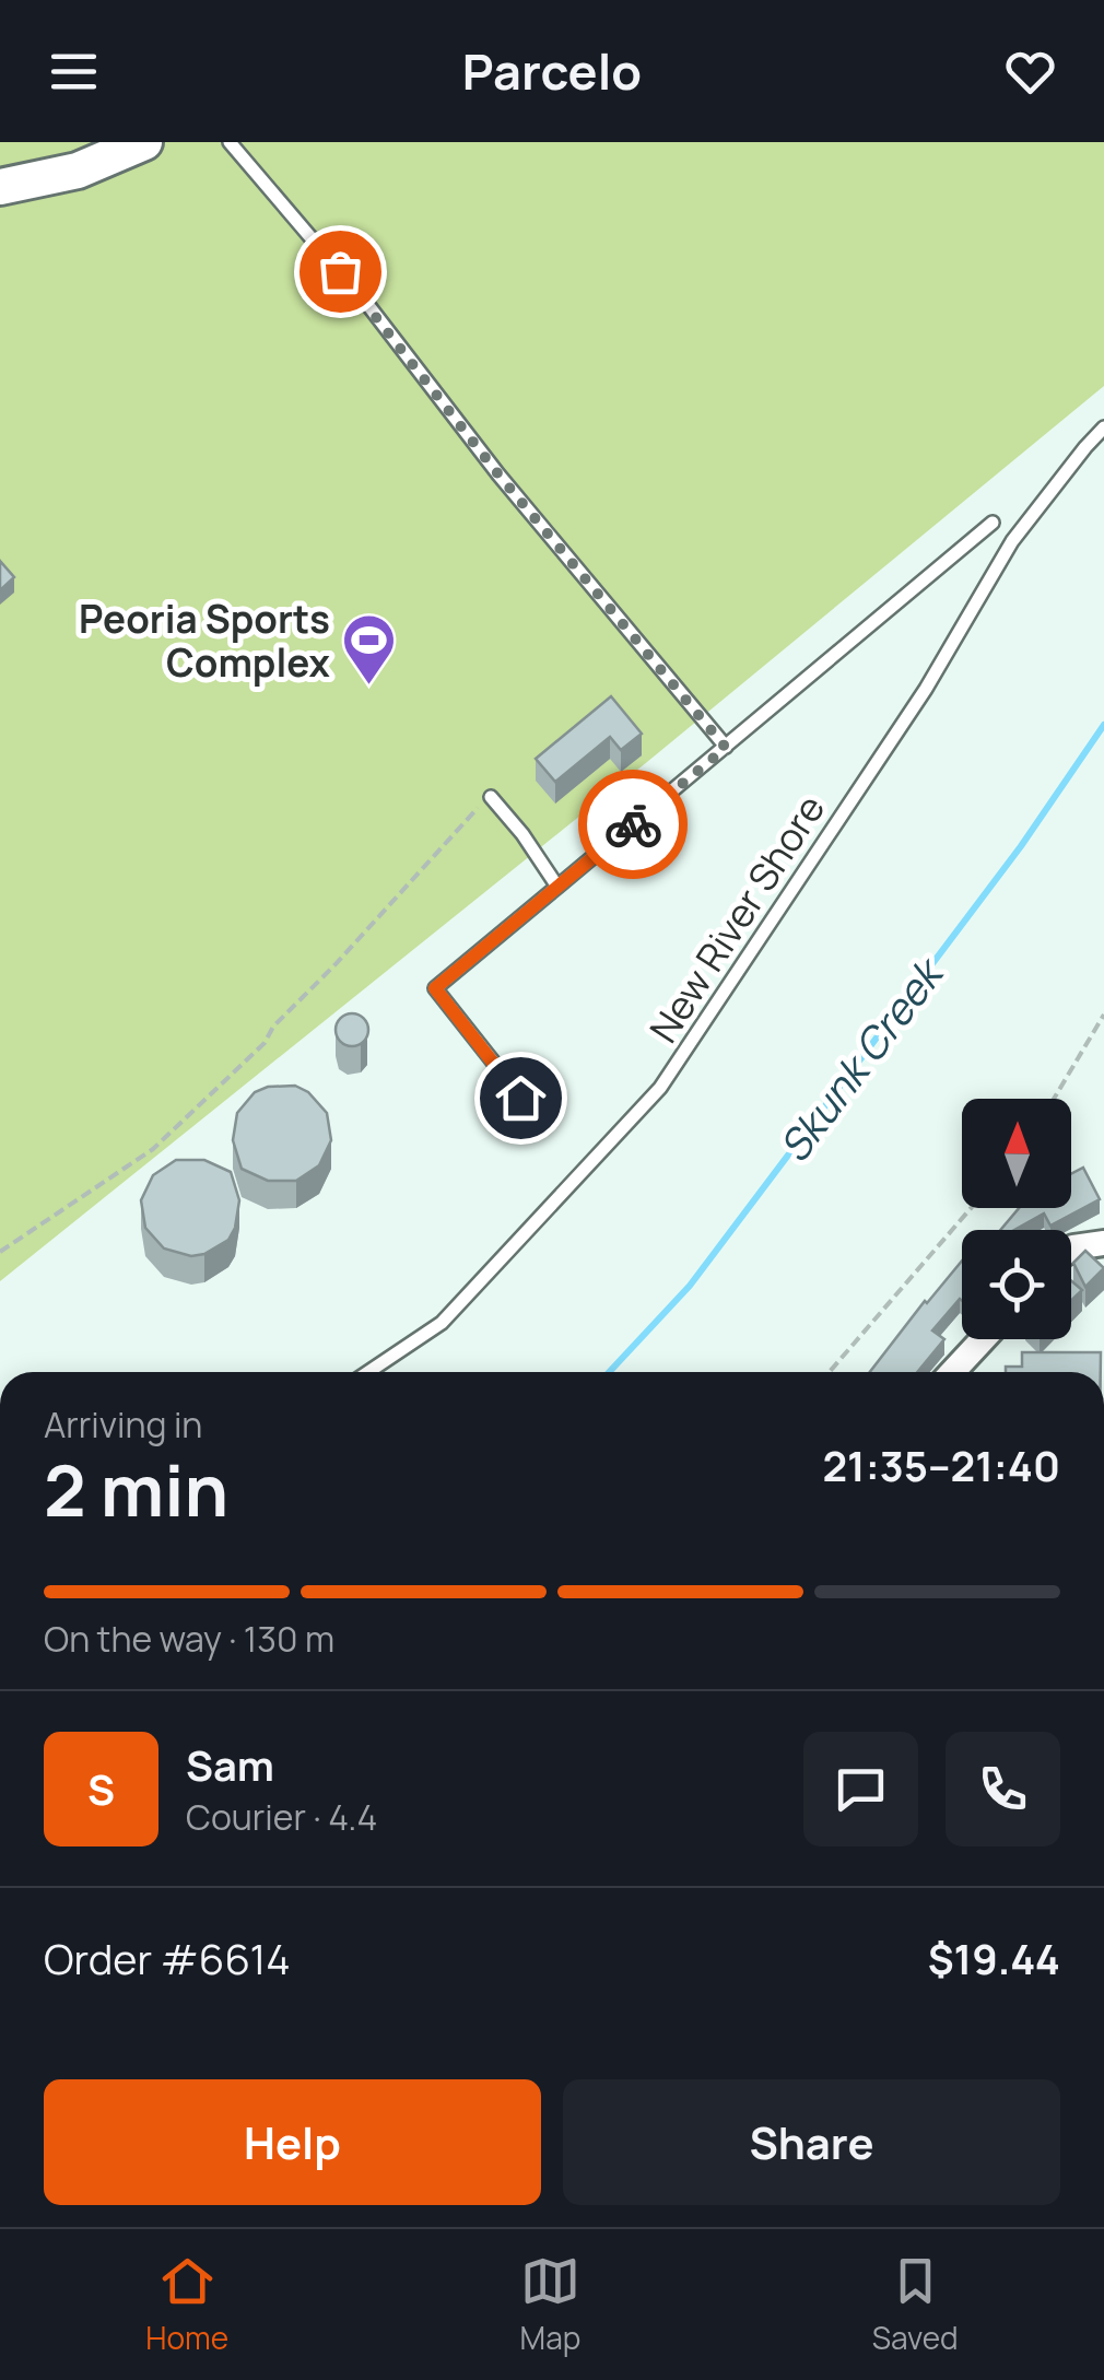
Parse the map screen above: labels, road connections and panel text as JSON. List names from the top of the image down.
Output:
{
  "streets": {
    "lane": ["New River Shore"]
  },
  "water": ["Skunk Creek"],
  "places": {
    "sports": ["Peoria Sports Complex"]
  },
  "north": "top",
  "page": {
    "header": "Parcelo",
    "heading": ["2 min", "Arriving in", "21:35–21:40"],
    "panel": [
      "Sam",
      "Courier · 4.4",
      "Order #6614",
      "$19.44"
    ],
    "bar": "On the way · 130 m",
    "round": "S",
    "buttons": ["Help", "Share"],
    "tabs": ["Home", "Map", "Saved"]
  }
}
